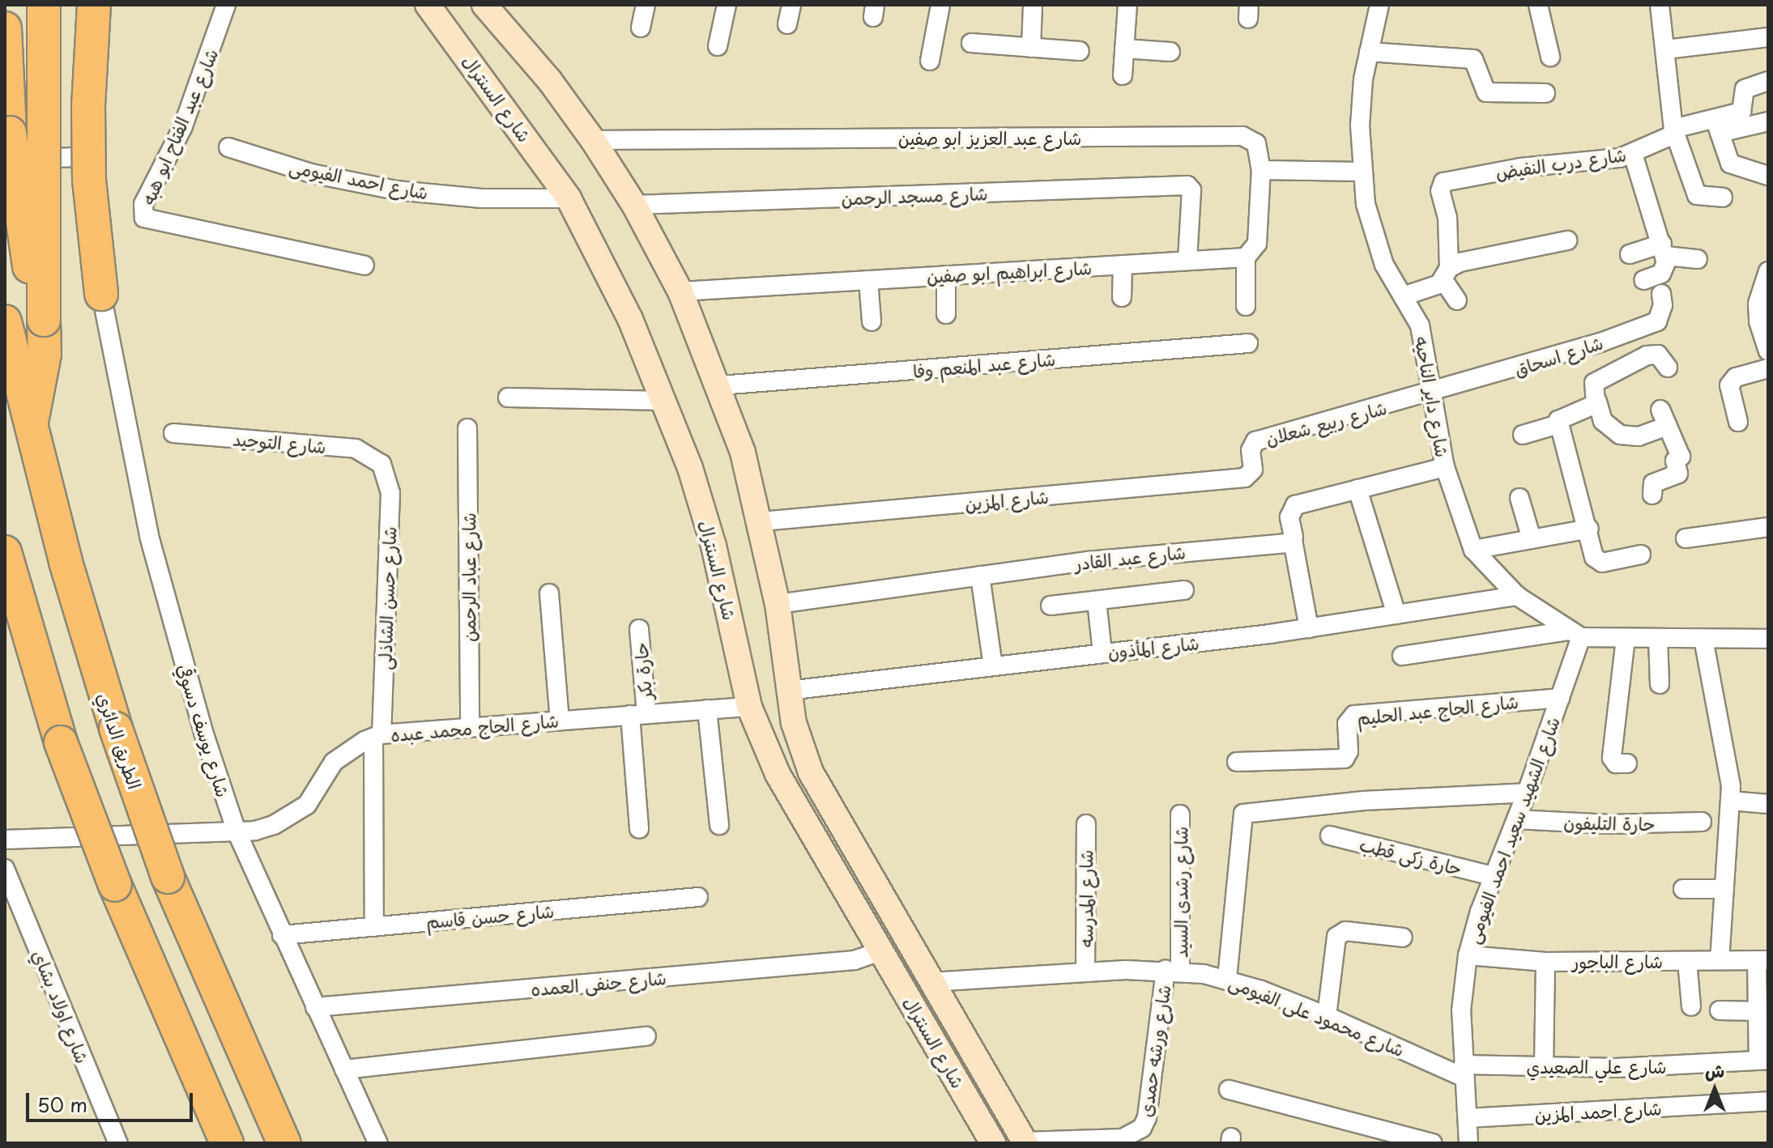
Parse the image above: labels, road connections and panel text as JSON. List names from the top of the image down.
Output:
{
  "streets": {
    "highway": ["الطريق الدائري"],
    "street": [
      "شارع السنترال",
      "شارع عبد الفتاح ابو هبه",
      "شارع عبد العزيز ابو صفين",
      "شارع درب النفيض",
      "شارع احمد الفيومى",
      "شارع مسجد الرحمن",
      "شارع ابراهيم ابو صفين",
      "شارع اسحاق",
      "شارع عبد المنعم وفا",
      "شارع داير الناحيه",
      "شارع ربيع شعلان",
      "شارع التوحيد",
      "شارع المزين",
      "شارع عبد القادر",
      "شارع عباد الرحمن",
      "شارع حسن الشاذلى",
      "شارع المأذون",
      "حارة بكر",
      "شارع الحاج عبد الحليم",
      "شارع الحاج محمد عبده",
      "شارع يوسف دسوقي",
      "حارة التليفون",
      "شارع الشهيد سعيد احمد الفيومى",
      "حارة زكى قطب",
      "شارع رشدى السيد",
      "شارع المدرسه",
      "شارع حسن قاسم",
      "شارع الباجور",
      "شارع حنفى العمده",
      "شارع اولاد بشاي",
      "شارع محمود على الفيومى",
      "شارع ورشه حمدى",
      "شارع علي الصعيدي",
      "شارع احمد المزين"
    ]
  },
  "crossings": [
    ["شارع السنترال", "شارع عبد العزيز ابو صفين"],
    ["شارع السنترال", "شارع احمد الفيومى"],
    ["شارع السنترال", "شارع مسجد الرحمن"],
    ["شارع السنترال", "شارع ابراهيم ابو صفين"],
    ["شارع السنترال", "شارع عبد المنعم وفا"],
    ["شارع السنترال", "شارع المزين"],
    ["شارع السنترال", "شارع عبد القادر"],
    ["شارع السنترال", "شارع المأذون"],
    ["شارع السنترال", "شارع الحاج محمد عبده"],
    ["شارع السنترال", "شارع حنفى العمده"],
    ["شارع السنترال", "شارع محمود على الفيومى"],
    ["شارع السنترال", "شارع ورشه حمدى"],
    ["شارع مسجد الرحمن", "شارع ابراهيم ابو صفين"],
    ["شارع اسحاق", "شارع داير الناحيه"],
    ["شارع اسحاق", "شارع ربيع شعلان"],
    ["شارع داير الناحيه", "شارع ربيع شعلان"],
    ["شارع داير الناحيه", "شارع المأذون"],
    ["شارع داير الناحيه", "شارع الشهيد سعيد احمد الفيومى"],
    ["شارع ربيع شعلان", "شارع المزين"],
    ["شارع التوحيد", "شارع حسن الشاذلى"],
    ["شارع عباد الرحمن", "شارع الحاج محمد عبده"],
    ["شارع حسن الشاذلى", "شارع الحاج محمد عبده"],
    ["شارع حسن الشاذلى", "شارع حسن قاسم"],
    ["حارة بكر", "شارع الحاج محمد عبده"],
    ["شارع الحاج عبد الحليم", "شارع الشهيد سعيد احمد الفيومى"],
    ["شارع الحاج محمد عبده", "شارع يوسف دسوقي"],
    ["شارع يوسف دسوقي", "شارع حسن قاسم"],
    ["شارع يوسف دسوقي", "شارع حنفى العمده"],
    ["حارة التليفون", "شارع الشهيد سعيد احمد الفيومى"],
    ["شارع الشهيد سعيد احمد الفيومى", "حارة زكى قطب"],
    ["شارع الشهيد سعيد احمد الفيومى", "شارع الباجور"],
    ["شارع الشهيد سعيد احمد الفيومى", "شارع محمود على الفيومى"],
    ["شارع الشهيد سعيد احمد الفيومى", "شارع علي الصعيدي"],
    ["شارع الشهيد سعيد احمد الفيومى", "شارع احمد المزين"],
    ["شارع رشدى السيد", "شارع محمود على الفيومى"],
    ["شارع رشدى السيد", "شارع ورشه حمدى"],
    ["شارع المدرسه", "شارع محمود على الفيومى"],
    ["شارع محمود على الفيومى", "شارع ورشه حمدى"],
    ["شارع محمود على الفيومى", "شارع علي الصعيدي"]
  ],
  "scale_bar": "50 m",
  "north": "top"
}
